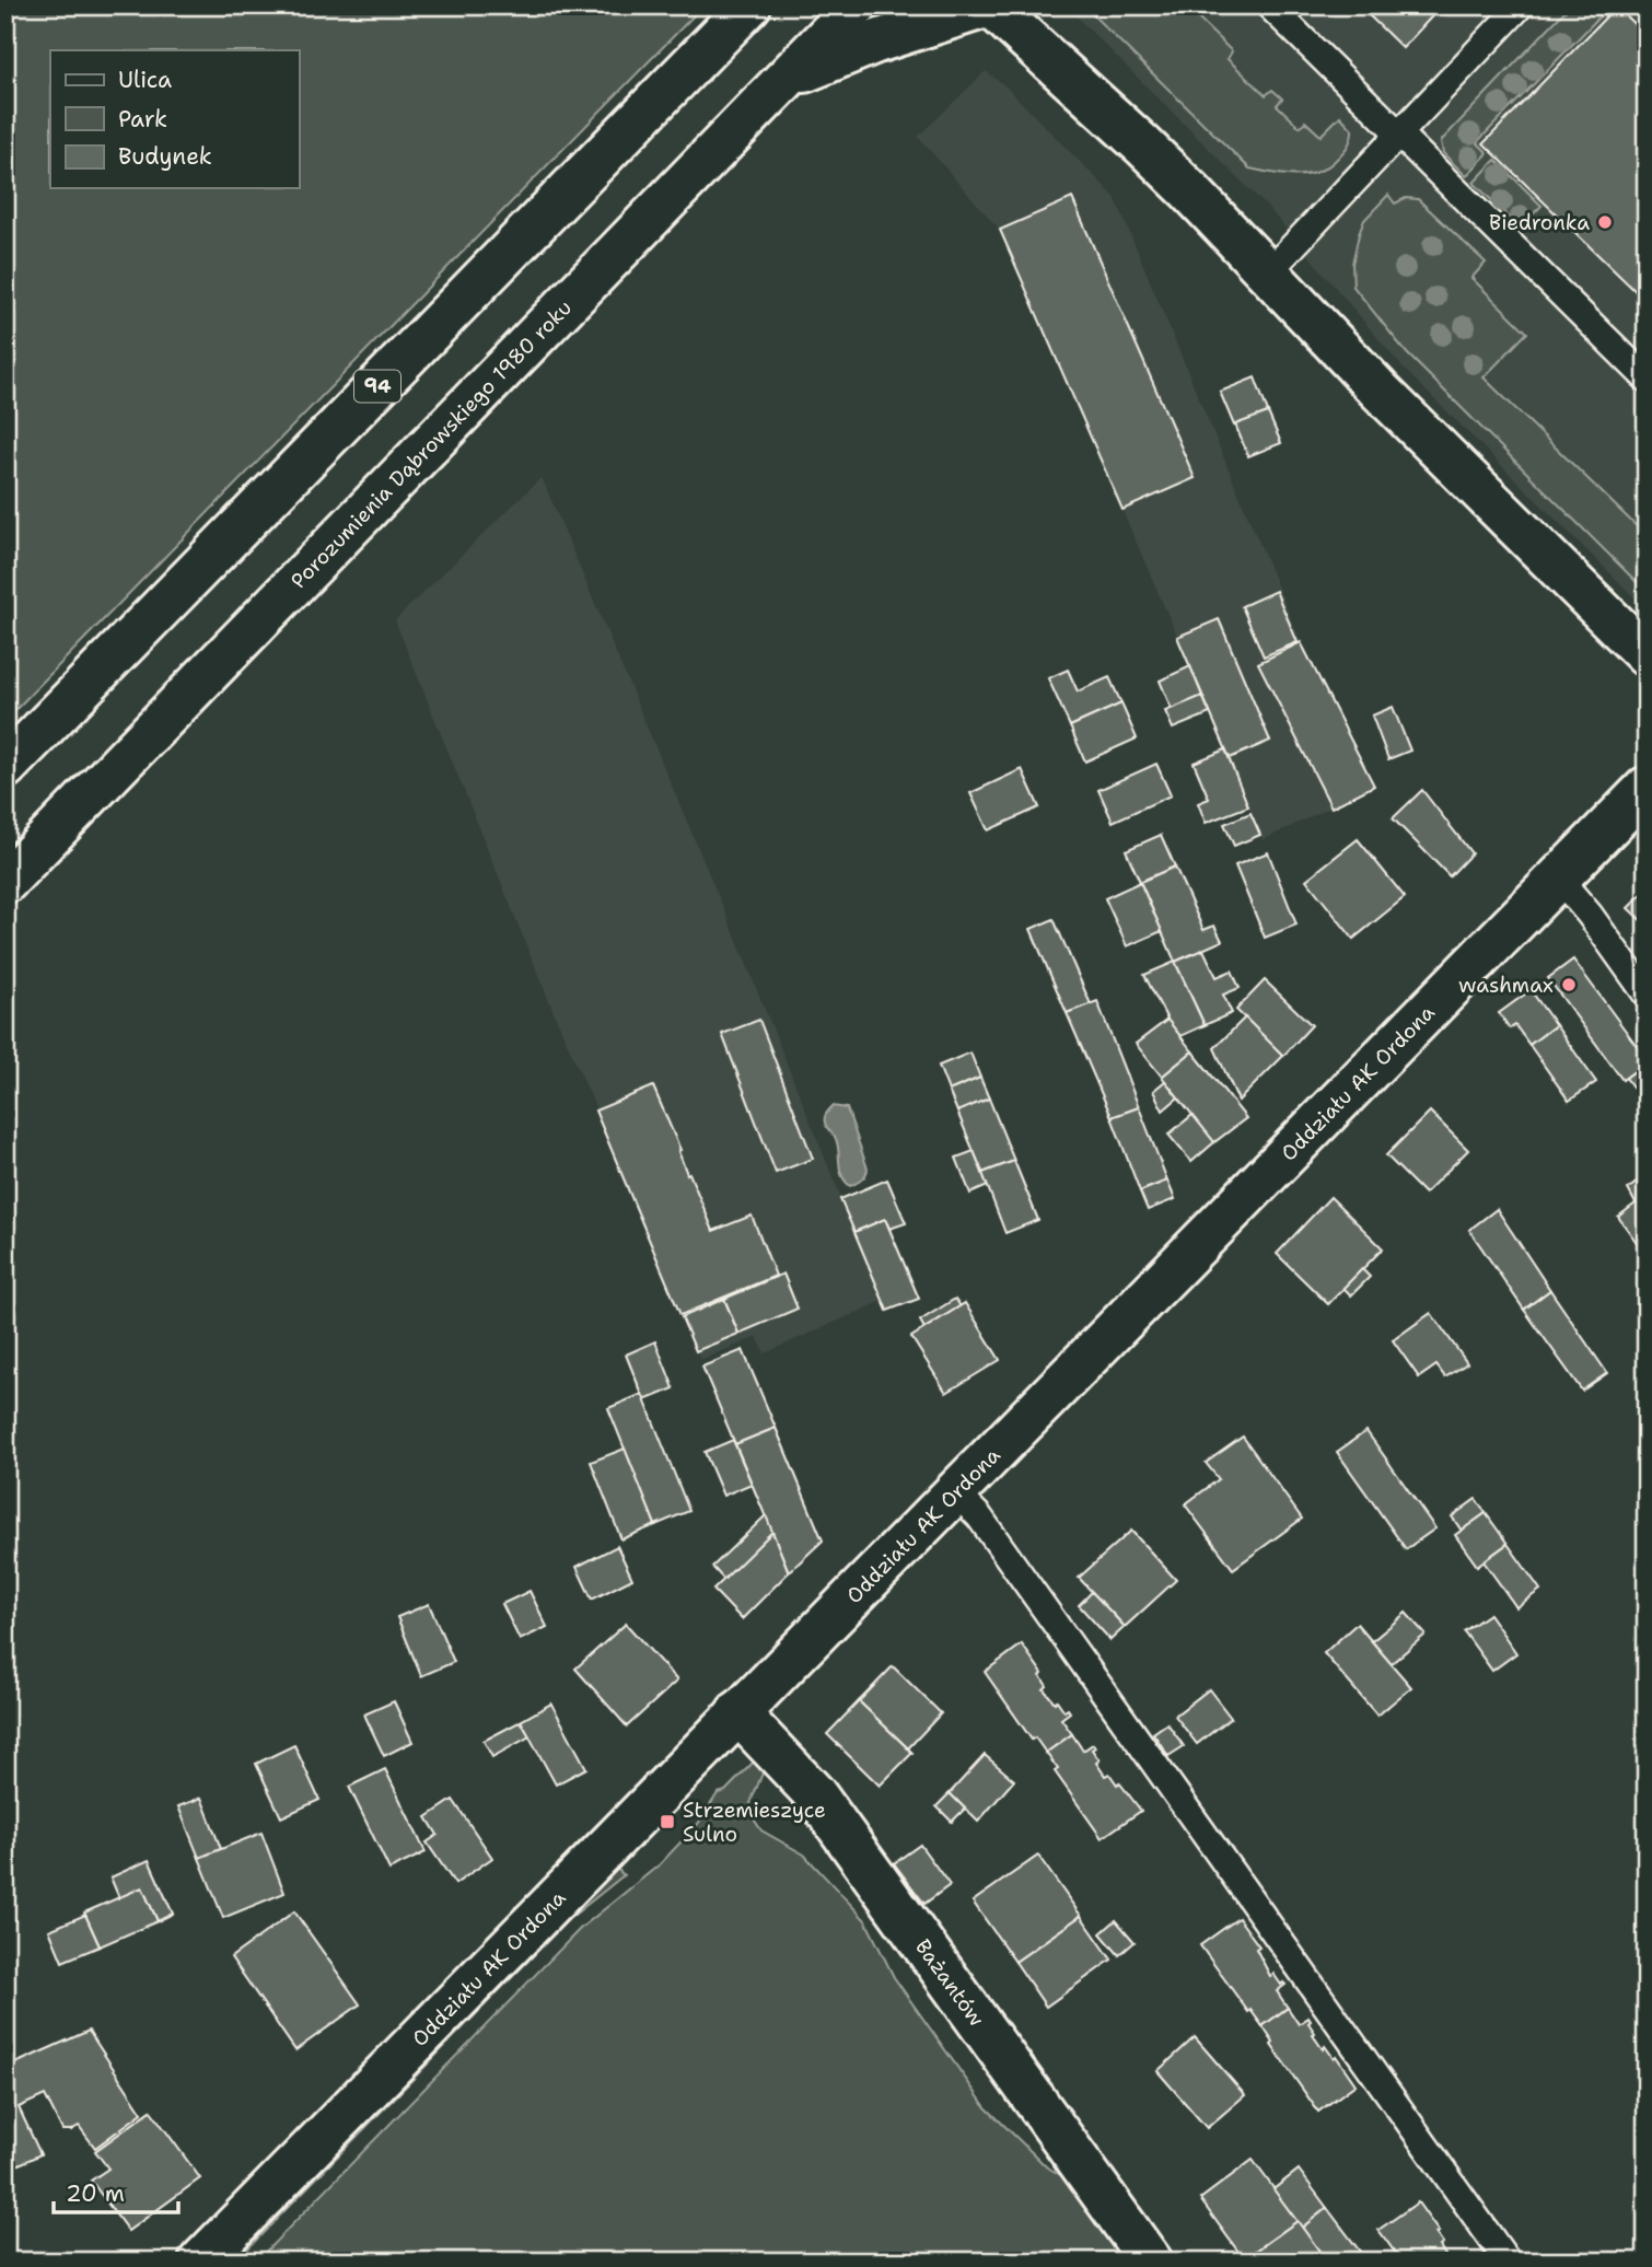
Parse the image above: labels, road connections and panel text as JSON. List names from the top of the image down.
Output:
{
  "streets": {
    "street": [
      "94",
      "Porozumienia Dąbrowskiego 1980 roku",
      "Oddziału AK Ordona",
      "Bażantów"
    ]
  },
  "crossings": [
    ["Oddziału AK Ordona", "Bażantów"]
  ],
  "places": {
    "other": ["Biedronka", "washmax"],
    "transit": ["Strzemieszyce Sulno"]
  },
  "legend": ["Ulica", "Park", "Budynek"],
  "scale_bar": "20 m"
}
